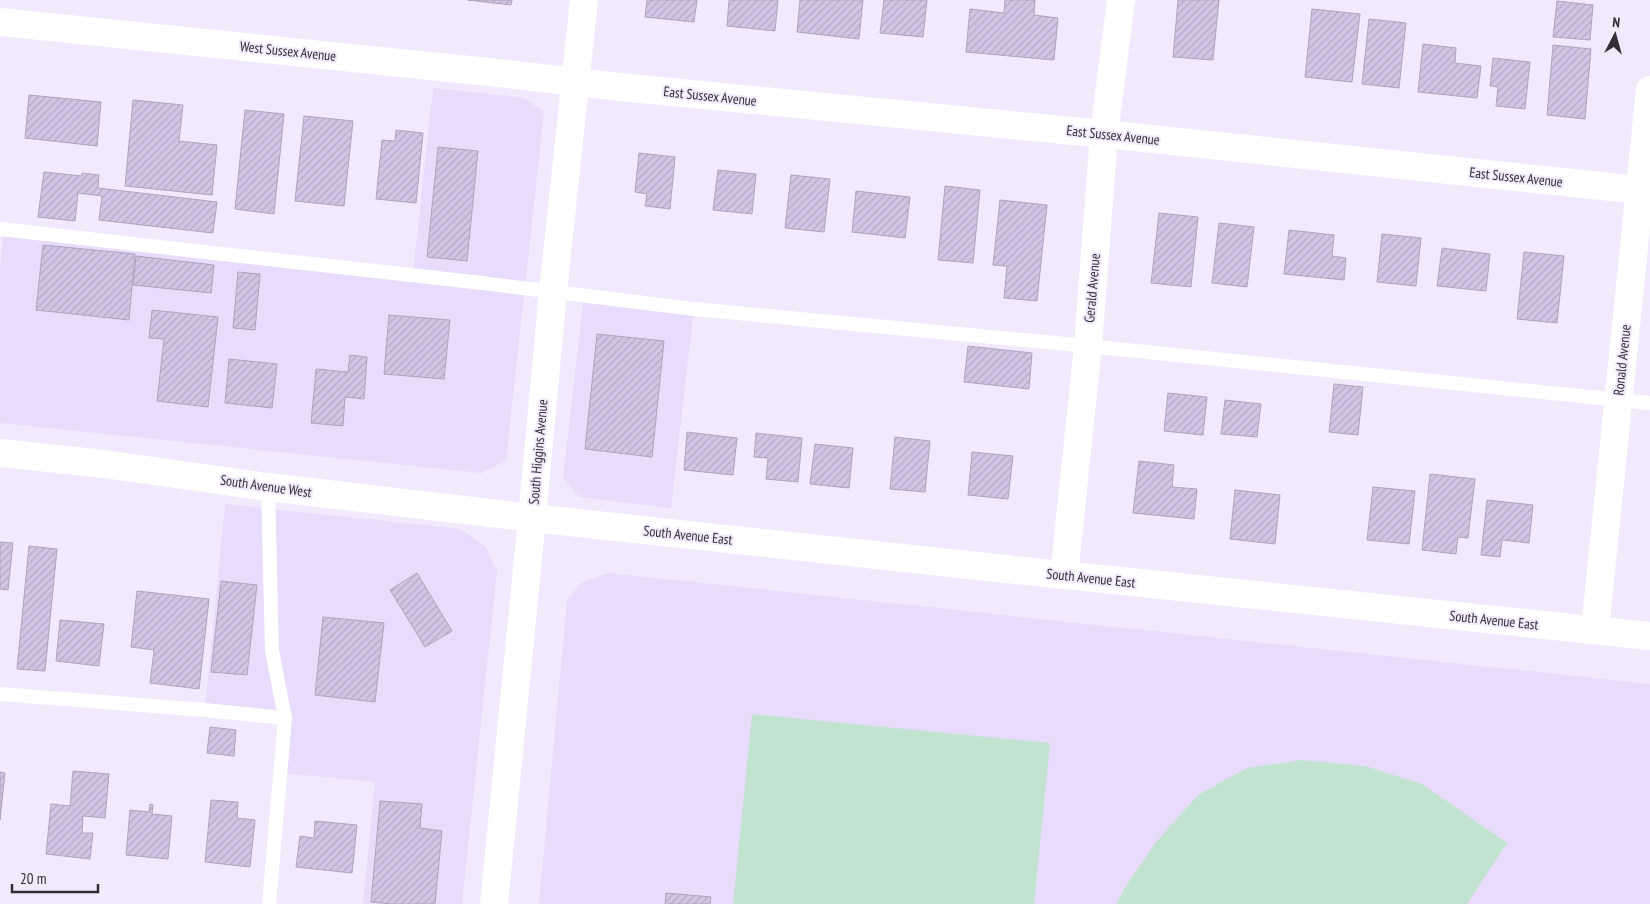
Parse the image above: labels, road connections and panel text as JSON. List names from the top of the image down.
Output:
{
  "streets": {
    "street": [
      "West Sussex Avenue",
      "East Sussex Avenue",
      "Gerald Avenue",
      "Ronald Avenue",
      "South Higgins Avenue",
      "South Avenue West",
      "South Avenue East"
    ]
  },
  "crossings": [
    ["West Sussex Avenue", "East Sussex Avenue"],
    ["West Sussex Avenue", "South Higgins Avenue"],
    ["East Sussex Avenue", "Gerald Avenue"],
    ["East Sussex Avenue", "Ronald Avenue"],
    ["East Sussex Avenue", "South Higgins Avenue"],
    ["Gerald Avenue", "South Avenue East"],
    ["Ronald Avenue", "South Avenue East"],
    ["South Higgins Avenue", "South Avenue West"],
    ["South Higgins Avenue", "South Avenue East"],
    ["South Avenue West", "South Avenue East"]
  ],
  "scale_bar": "20 m",
  "north": "top"
}
